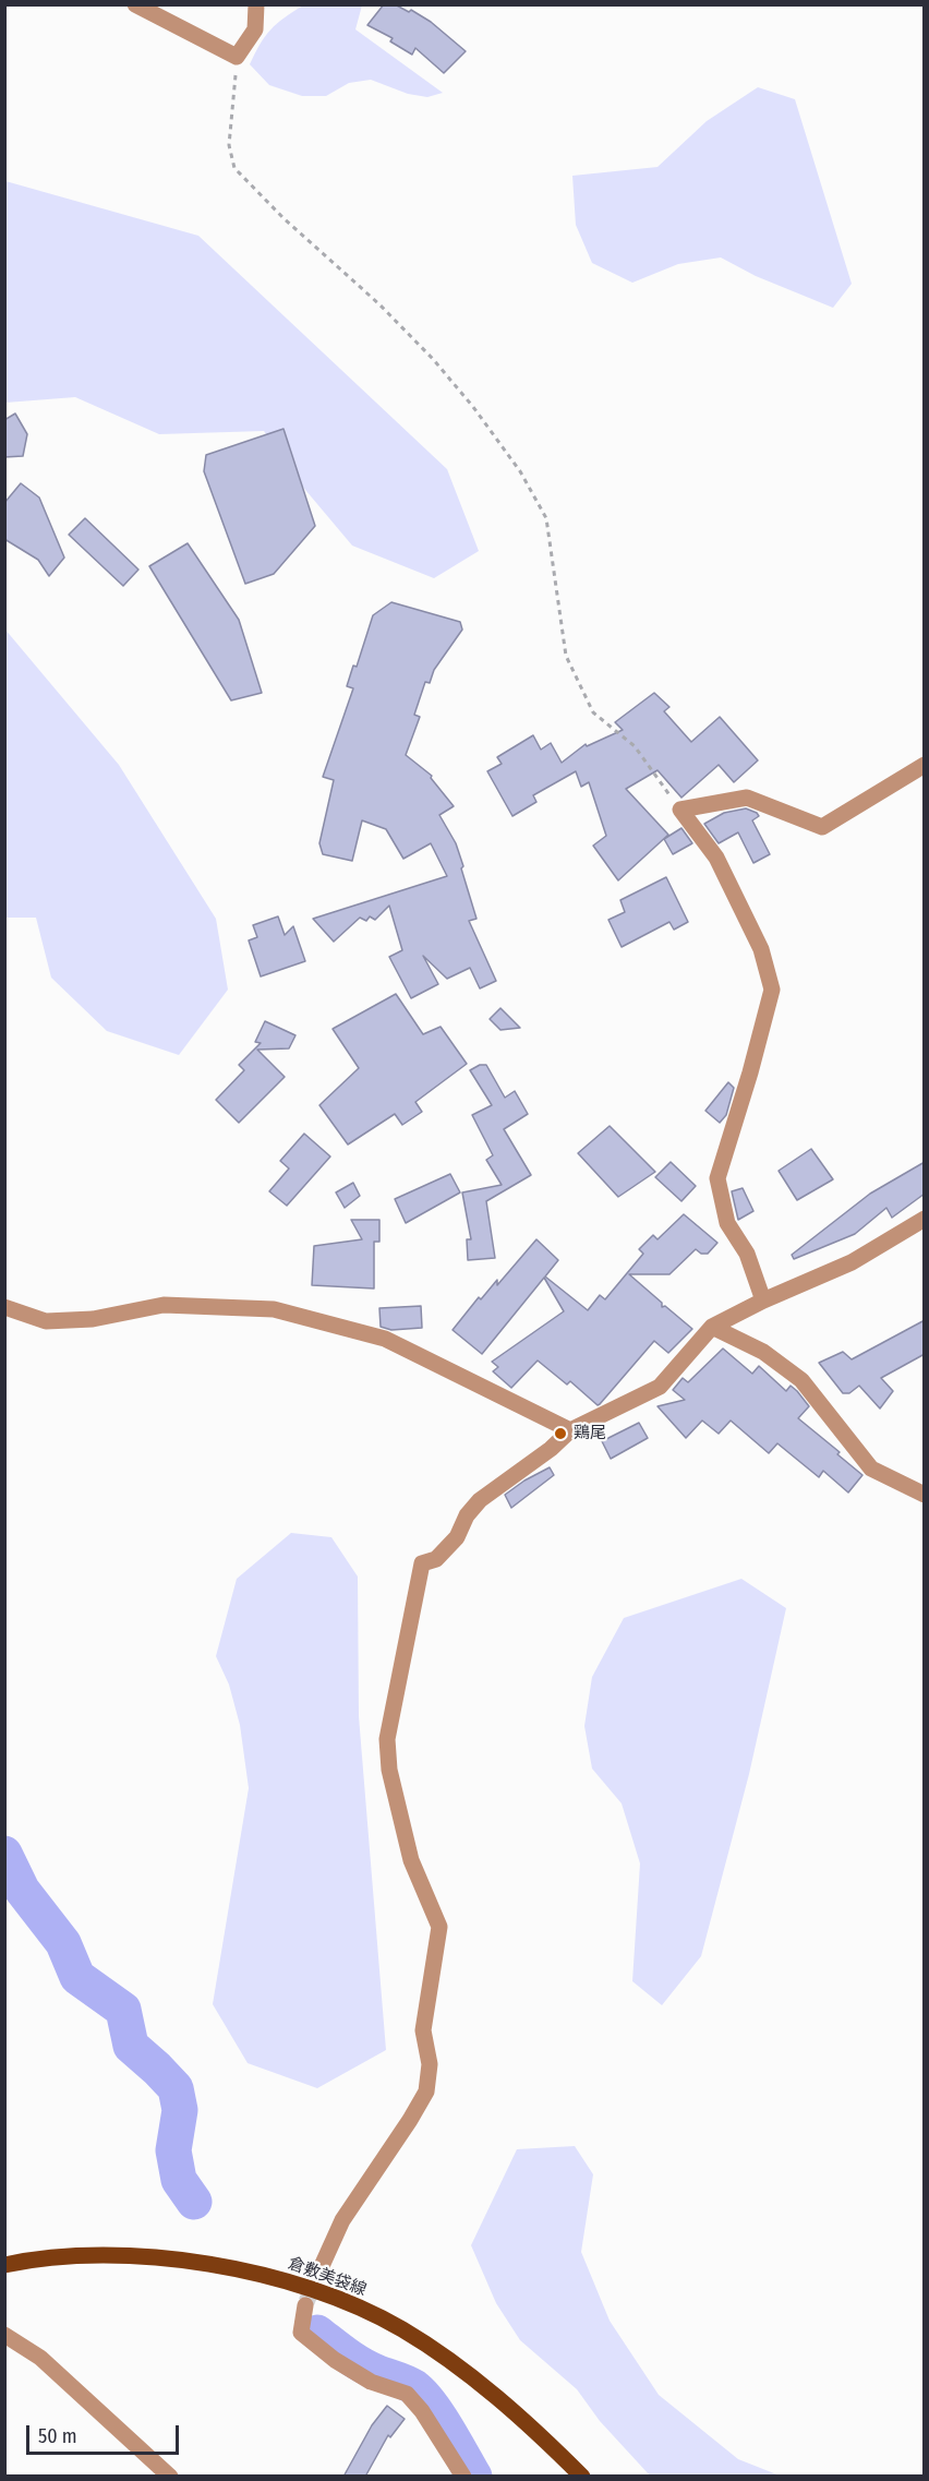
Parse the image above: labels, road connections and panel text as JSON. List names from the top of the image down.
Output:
{
  "streets": {
    "main road": ["倉敷美袋線"]
  },
  "places": ["鶏尾"],
  "scale_bar": "50 m"
}
